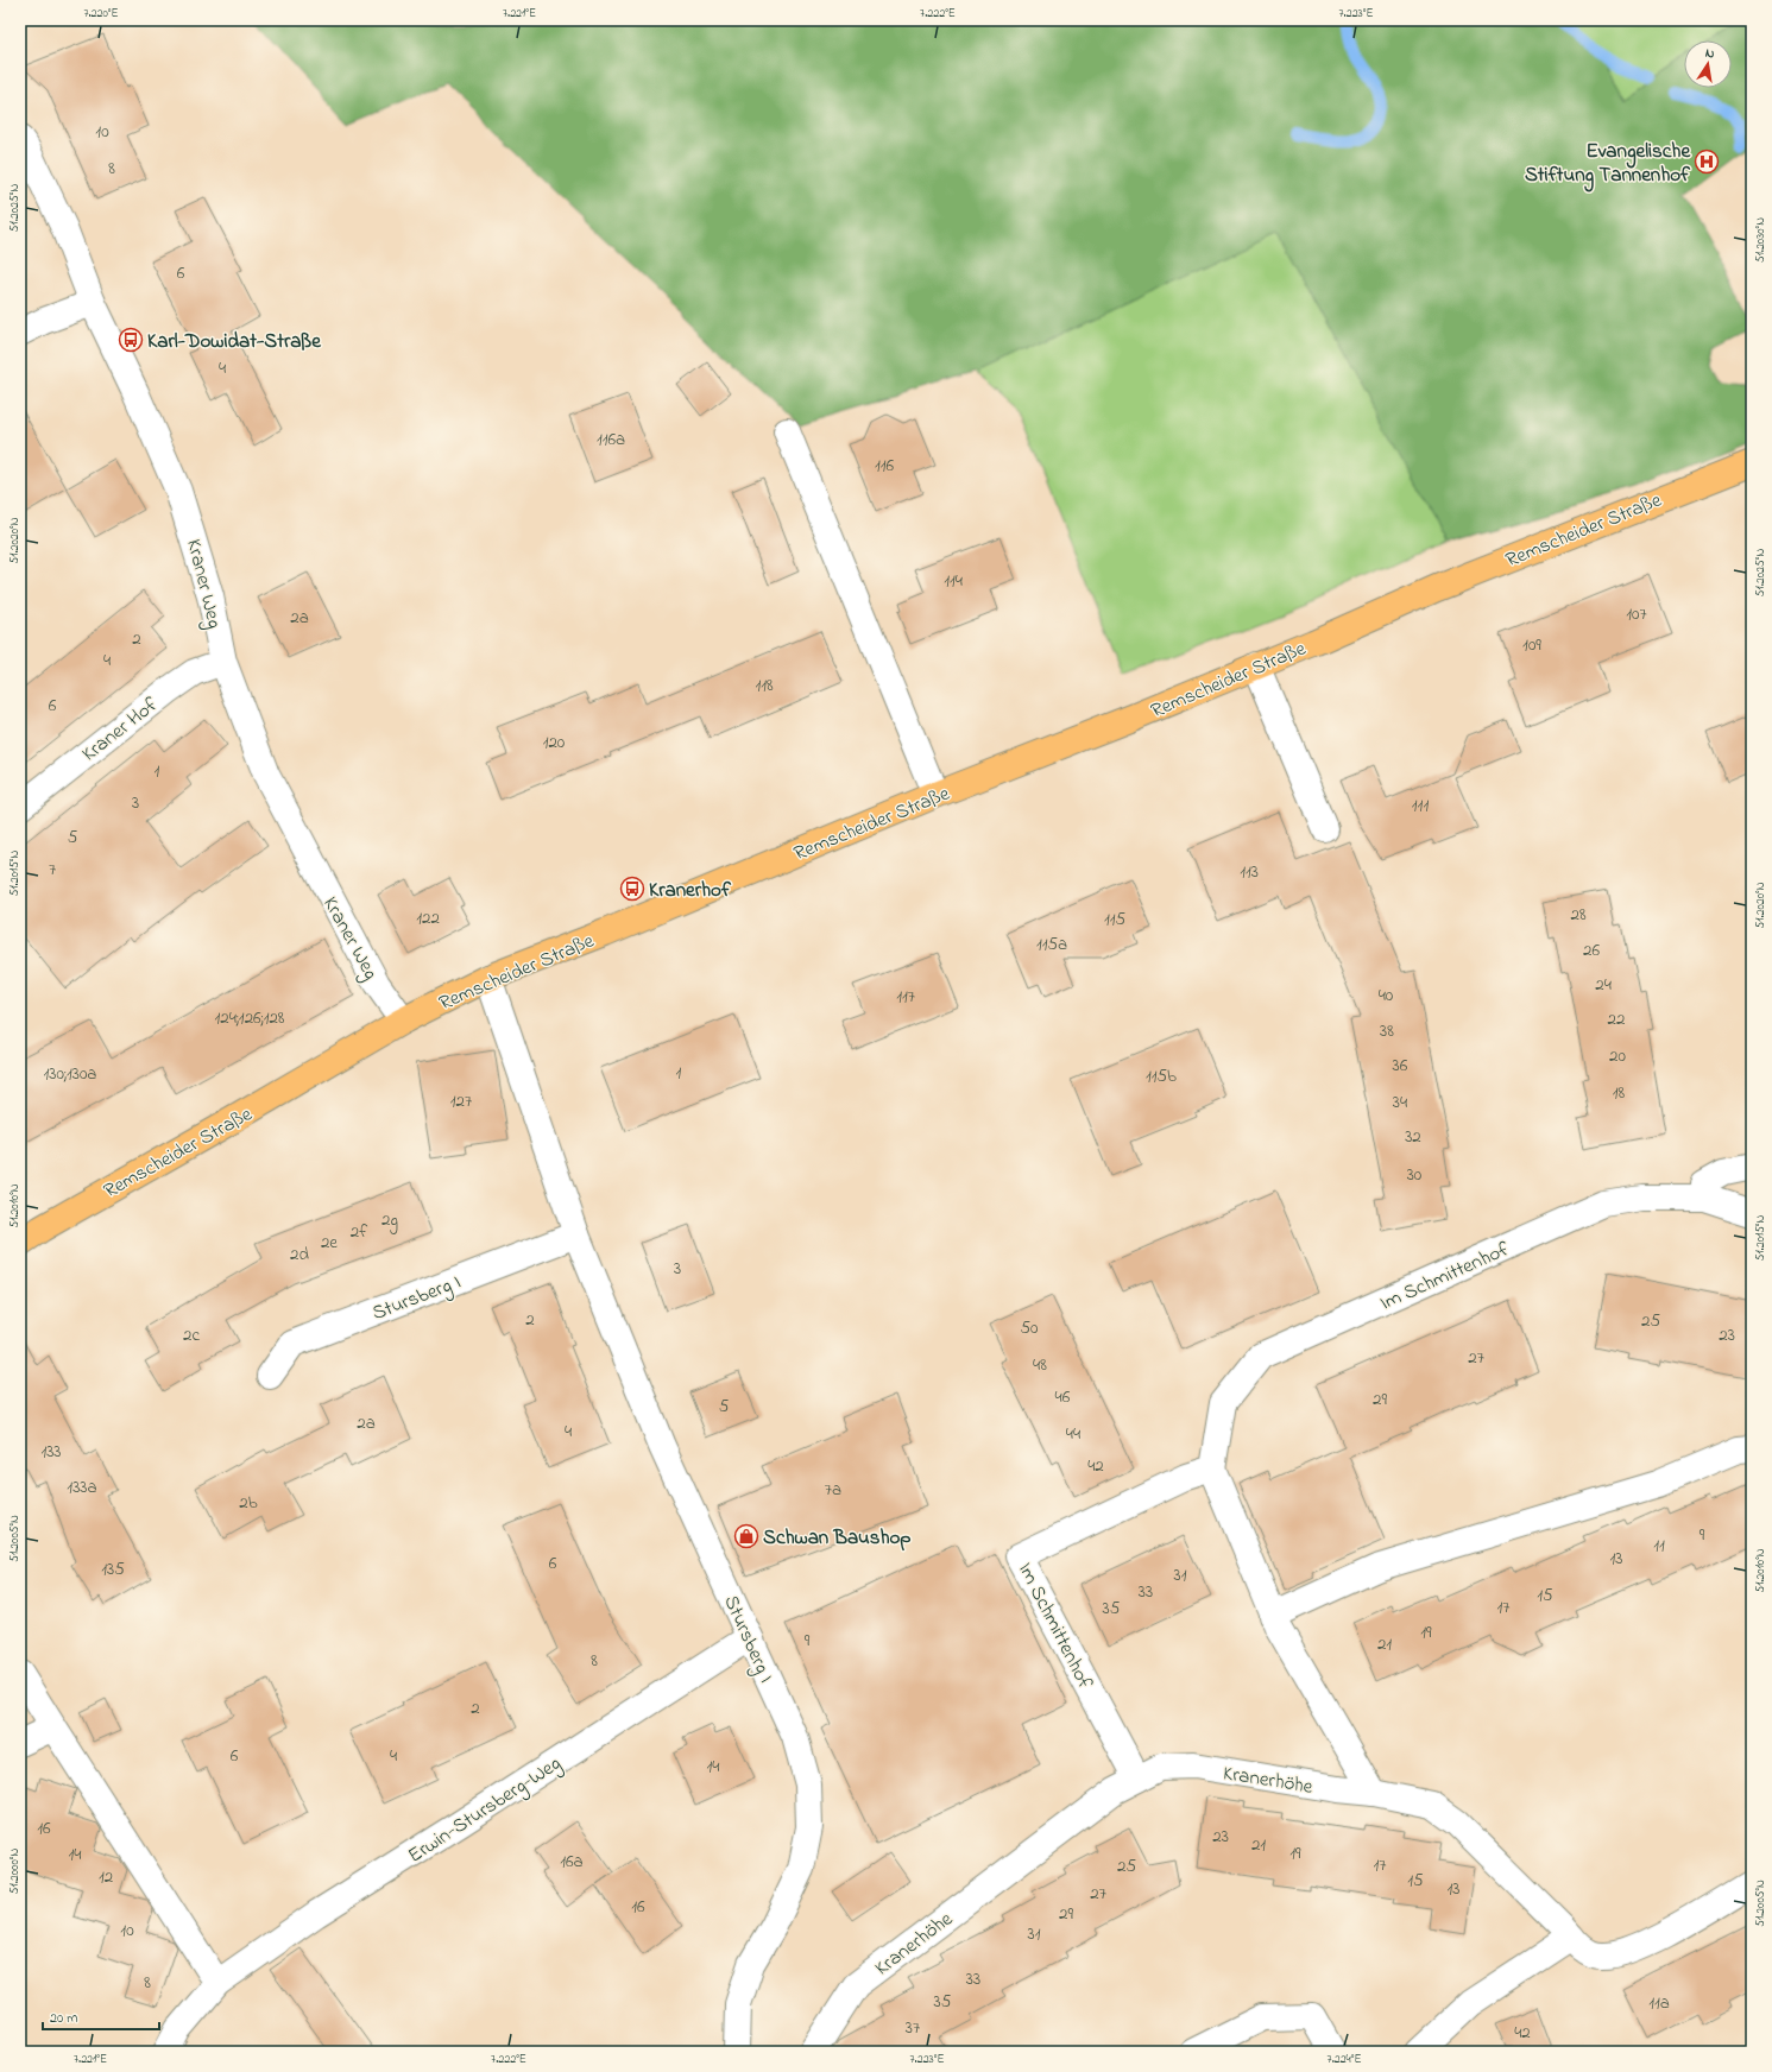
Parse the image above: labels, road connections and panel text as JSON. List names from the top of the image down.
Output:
{
  "streets": {
    "main road": ["Remscheider Straße"],
    "street": [
      "Kraner Weg",
      "Kraner Hof",
      "Im Schmittenhof",
      "Stursberg I",
      "Kranerhöhe",
      "Erwin-Stursberg-Weg"
    ]
  },
  "crossings": [
    ["Remscheider Straße", "Kraner Weg"],
    ["Remscheider Straße", "Stursberg I"],
    ["Kraner Weg", "Kraner Hof"],
    ["Im Schmittenhof", "Kranerhöhe"],
    ["Stursberg I", "Erwin-Stursberg-Weg"]
  ],
  "places": {
    "hospital": ["Evangelische Stiftung Tannenhof"],
    "bus stop": ["Karl-Dowidat-Straße", "Kranerhof"],
    "shop": ["Schwan Baushop"]
  },
  "house_numbers": [
    "10",
    "8",
    "6",
    "4",
    "116a",
    "116",
    "114",
    "107",
    "2a",
    "2",
    "109",
    "4",
    "118",
    "6",
    "120",
    "1",
    "3",
    "111",
    "5",
    "7",
    "113",
    "28",
    "122",
    "115",
    "115a",
    "26",
    "24",
    "40",
    "117",
    "124;126;128",
    "22",
    "38",
    "20",
    "36",
    "1",
    "130;130a",
    "115b",
    "18",
    "127",
    "34",
    "32",
    "30",
    "2g",
    "2f",
    "2e",
    "2d",
    "3",
    "2",
    "25",
    "50",
    "2c",
    "23",
    "27",
    "48",
    "46",
    "29",
    "5",
    "2a",
    "4",
    "44",
    "133",
    "42",
    "133a",
    "7a",
    "2b",
    "9",
    "11",
    "13",
    "6",
    "135",
    "31",
    "33",
    "15",
    "17",
    "35",
    "19",
    "9",
    "21",
    "8",
    "2",
    "6",
    "4",
    "14",
    "16",
    "23",
    "21",
    "19",
    "14",
    "16a",
    "17",
    "25",
    "12",
    "15",
    "13",
    "27",
    "16",
    "29",
    "10",
    "31",
    "33",
    "8",
    "35",
    "11a",
    "37",
    "42"
  ],
  "scale_bar": "20 m",
  "north": "top",
  "coordinates": [
    "7.220°E",
    "7.221°E",
    "7.222°E",
    "7.223°E",
    "51.2025°N",
    "51.2030°N",
    "51.2020°N",
    "51.2015°N",
    "51.2010°N",
    "51.2005°N",
    "51.2000°N",
    "7.224°E"
  ]
}
